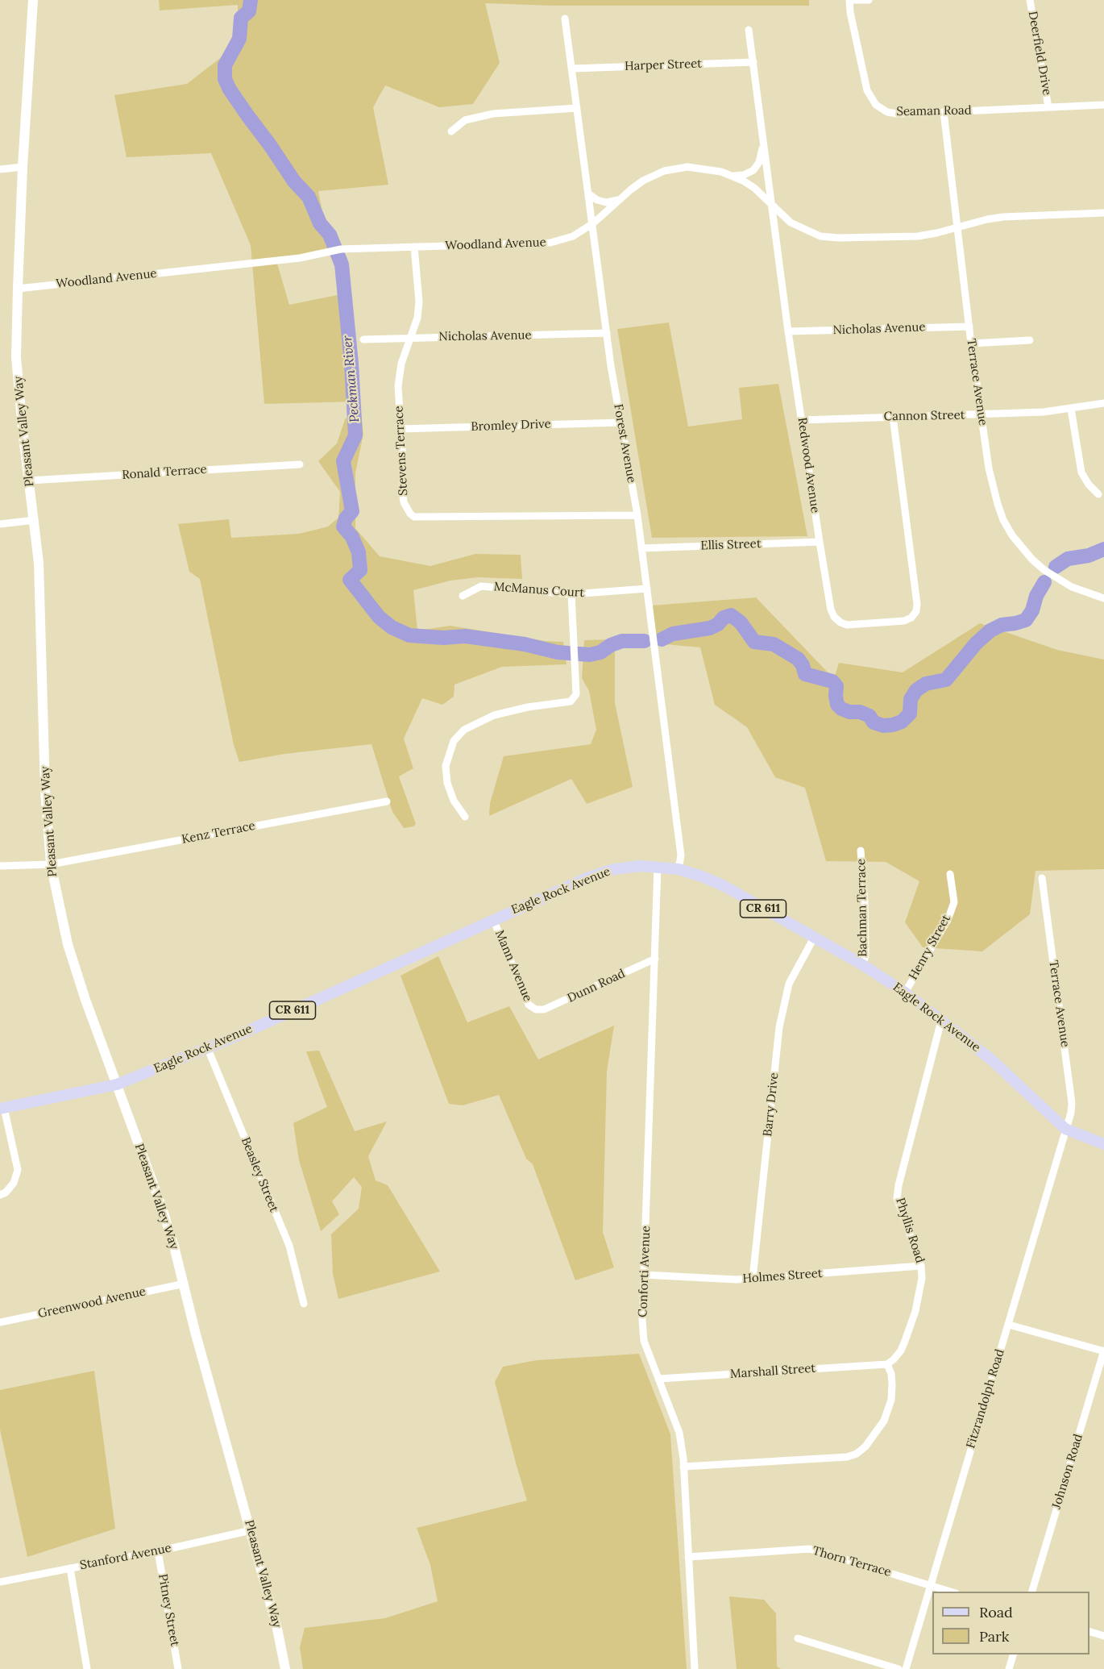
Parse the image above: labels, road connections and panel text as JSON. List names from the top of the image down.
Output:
{
  "streets": {
    "main road": ["Pleasant Valley Way", "Eagle Rock Avenue", "CR 611"],
    "street": [
      "Deerfield Drive",
      "Harper Street",
      "Seaman Road",
      "Woodland Avenue",
      "Nicholas Avenue",
      "Terrace Avenue",
      "Cannon Street",
      "Bromley Drive",
      "Forest Avenue",
      "Stevens Terrace",
      "Redwood Avenue",
      "Ronald Terrace",
      "Ellis Street",
      "McManus Court",
      "Kenz Terrace",
      "Bachman Terrace",
      "Henry Street",
      "Mann Avenue",
      "Dunn Road",
      "Barry Drive",
      "Beasley Street",
      "Phyllis Road",
      "Conforti Avenue",
      "Holmes Street",
      "Greenwood Avenue",
      "Marshall Street",
      "Fitzrandolph Road",
      "Johnson Road",
      "Stanford Avenue",
      "Thorn Terrace",
      "Pitney Street"
    ]
  },
  "crossings": [
    ["Deerfield Drive", "Seaman Road"],
    ["Harper Street", "Forest Avenue"],
    ["Harper Street", "Redwood Avenue"],
    ["Seaman Road", "Terrace Avenue"],
    ["Woodland Avenue", "Terrace Avenue"],
    ["Woodland Avenue", "Pleasant Valley Way"],
    ["Woodland Avenue", "Forest Avenue"],
    ["Woodland Avenue", "Stevens Terrace"],
    ["Woodland Avenue", "Redwood Avenue"],
    ["Nicholas Avenue", "Terrace Avenue"],
    ["Nicholas Avenue", "Forest Avenue"],
    ["Nicholas Avenue", "Stevens Terrace"],
    ["Nicholas Avenue", "Redwood Avenue"],
    ["Terrace Avenue", "Cannon Street"],
    ["Terrace Avenue", "Eagle Rock Avenue"],
    ["Terrace Avenue", "Fitzrandolph Road"],
    ["Cannon Street", "Redwood Avenue"],
    ["Bromley Drive", "Forest Avenue"],
    ["Bromley Drive", "Stevens Terrace"],
    ["Pleasant Valley Way", "Ronald Terrace"],
    ["Pleasant Valley Way", "Kenz Terrace"],
    ["Pleasant Valley Way", "Eagle Rock Avenue"],
    ["Pleasant Valley Way", "Greenwood Avenue"],
    ["Pleasant Valley Way", "Stanford Avenue"],
    ["Forest Avenue", "Stevens Terrace"],
    ["Forest Avenue", "Ellis Street"],
    ["Forest Avenue", "McManus Court"],
    ["Forest Avenue", "Eagle Rock Avenue"],
    ["Redwood Avenue", "Ellis Street"],
    ["Eagle Rock Avenue", "Bachman Terrace"],
    ["Eagle Rock Avenue", "Henry Street"],
    ["Eagle Rock Avenue", "Mann Avenue"],
    ["Eagle Rock Avenue", "Barry Drive"],
    ["Eagle Rock Avenue", "Beasley Street"],
    ["Eagle Rock Avenue", "Phyllis Road"],
    ["Eagle Rock Avenue", "Conforti Avenue"],
    ["Eagle Rock Avenue", "Fitzrandolph Road"],
    ["Mann Avenue", "Dunn Road"],
    ["Dunn Road", "Conforti Avenue"],
    ["Barry Drive", "Holmes Street"],
    ["Phyllis Road", "Holmes Street"],
    ["Phyllis Road", "Marshall Street"],
    ["Conforti Avenue", "Holmes Street"],
    ["Conforti Avenue", "Marshall Street"],
    ["Conforti Avenue", "Thorn Terrace"],
    ["Fitzrandolph Road", "Thorn Terrace"],
    ["Stanford Avenue", "Pitney Street"]
  ],
  "water": ["Peckman River"],
  "legend": ["Road", "Park"]
}
